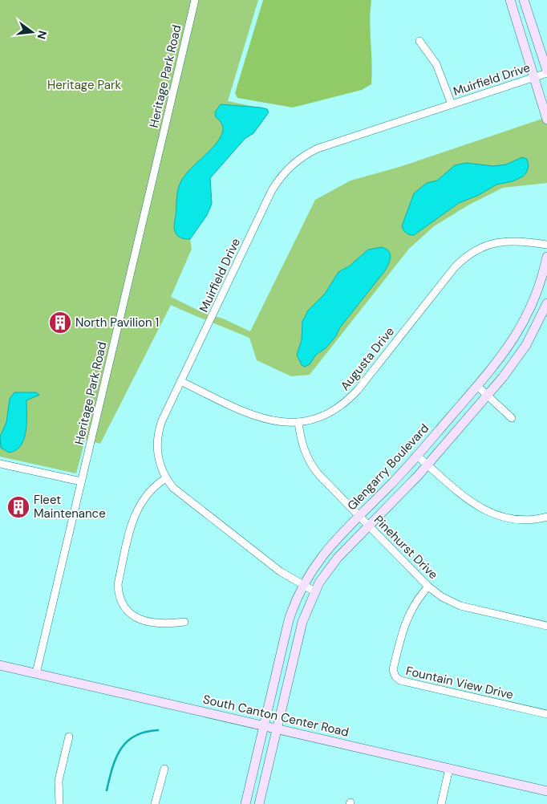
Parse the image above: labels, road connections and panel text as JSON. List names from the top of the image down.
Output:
{
  "streets": {
    "street": [
      "Heritage Park Road",
      "Muirfield Drive",
      "Augusta Drive",
      "Glengarry Boulevard",
      "Pinehurst Drive",
      "Fountain View Drive",
      "South Canton Center Road"
    ]
  },
  "crossings": [
    ["Heritage Park Road", "South Canton Center Road"],
    ["Muirfield Drive", "Augusta Drive"],
    ["Muirfield Drive", "Glengarry Boulevard"],
    ["Augusta Drive", "Pinehurst Drive"],
    ["Glengarry Boulevard", "Pinehurst Drive"],
    ["Glengarry Boulevard", "South Canton Center Road"],
    ["Pinehurst Drive", "Fountain View Drive"]
  ],
  "parks": ["Heritage Park"],
  "places": {
    "building": ["North Pavilion 1", "Fleet Maintenance"]
  },
  "north": "right"
}
